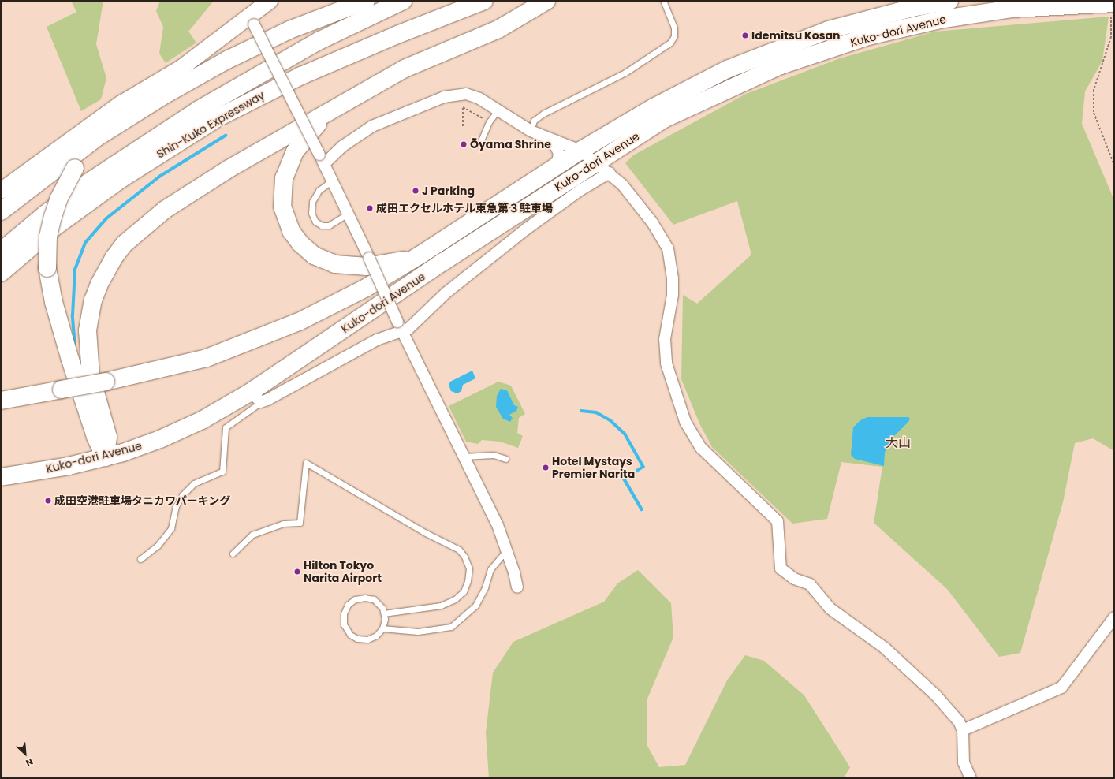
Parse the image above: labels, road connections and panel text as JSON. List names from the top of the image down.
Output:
{
  "streets": {
    "highway": ["Kuko-dori Avenue", "Shin-Kuko Expressway"]
  },
  "districts": ["大山"],
  "places": [
    "Idemitsu Kosan",
    "Ōyama Shrine",
    "J Parking",
    "成田エクセルホテル東急第３駐車場",
    "Hotel Mystays Premier Narita",
    "成田空港駐車場タニカワパーキング",
    "Hilton Tokyo Narita Airport"
  ],
  "north": "bottom right"
}
